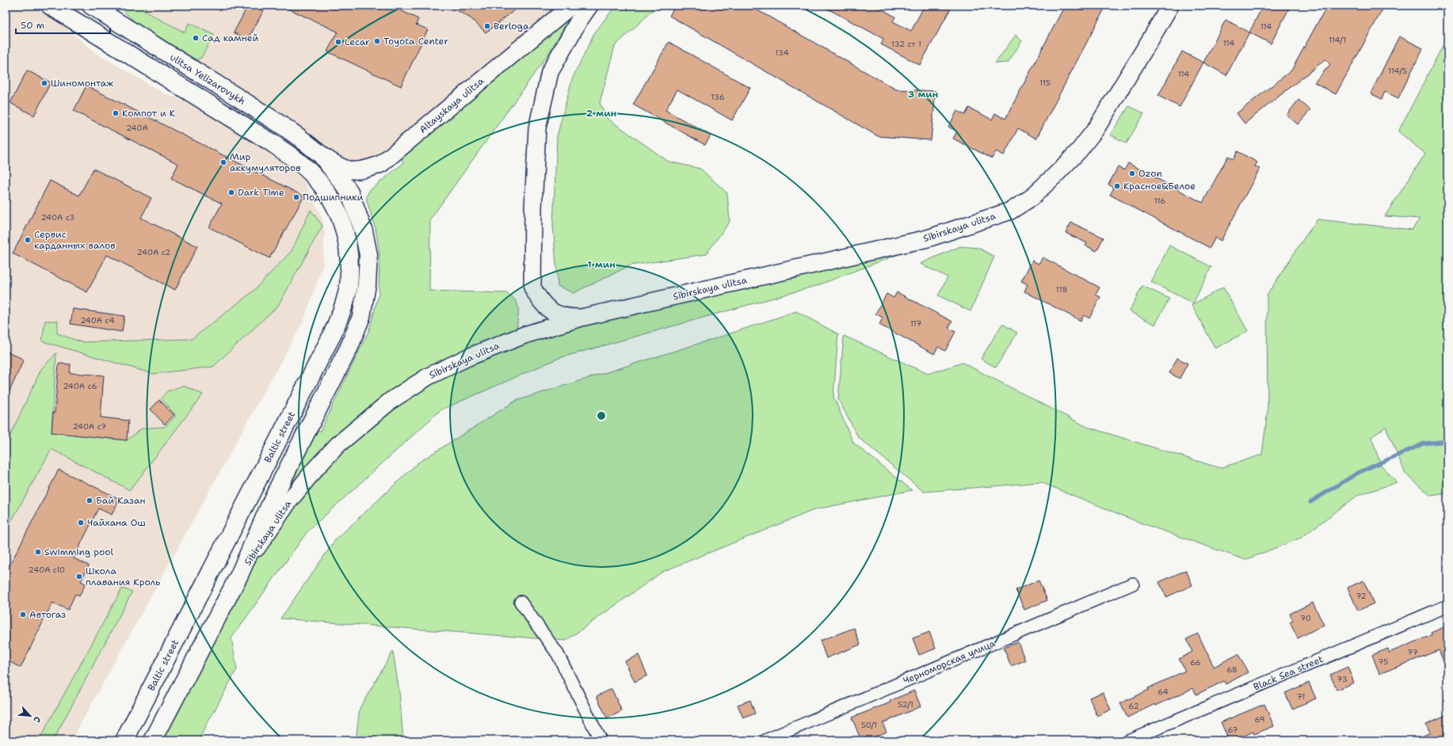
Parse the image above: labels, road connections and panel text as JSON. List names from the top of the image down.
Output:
{
  "streets": {
    "main road": [
      "ulitsa Yelizarovykh",
      "Altayskaya ulitsa",
      "Sibirskaya ulitsa",
      "Baltic street"
    ],
    "street": ["Черноморская улица", "Black Sea street"]
  },
  "crossings": [
    ["ulitsa Yelizarovykh", "Altayskaya ulitsa"],
    ["ulitsa Yelizarovykh", "Baltic street"]
  ],
  "places": [
    "Berloga",
    "Сад камней",
    "Toyota Center",
    "Lecar",
    "Шиномонтаж",
    "Компот и К",
    "Мир аккумуляторов",
    "Ozon",
    "Красное&Белое",
    "Dark Time",
    "Подшипники",
    "Сервис карданных валов",
    "Бай Казан",
    "Чайхана Ош",
    "Swimming pool",
    "Школа плавания Кроль",
    "Автогаз"
  ],
  "house_numbers": [
    "114",
    "114/1",
    "114",
    "132 ст 1",
    "134",
    "114/5",
    "114",
    "115",
    "136",
    "240А",
    "116",
    "240А с3",
    "240А с2",
    "118",
    "240А с4",
    "117",
    "240А с6",
    "240А с7",
    "240А с10",
    "72",
    "70",
    "77",
    "75",
    "66",
    "68",
    "73",
    "64",
    "71",
    "52/1",
    "62",
    "69",
    "50/1",
    "67"
  ],
  "scale_bar": "50 m",
  "north": "bottom right",
  "rings": ["3 мин", "2 мин", "1 мин"]
}
